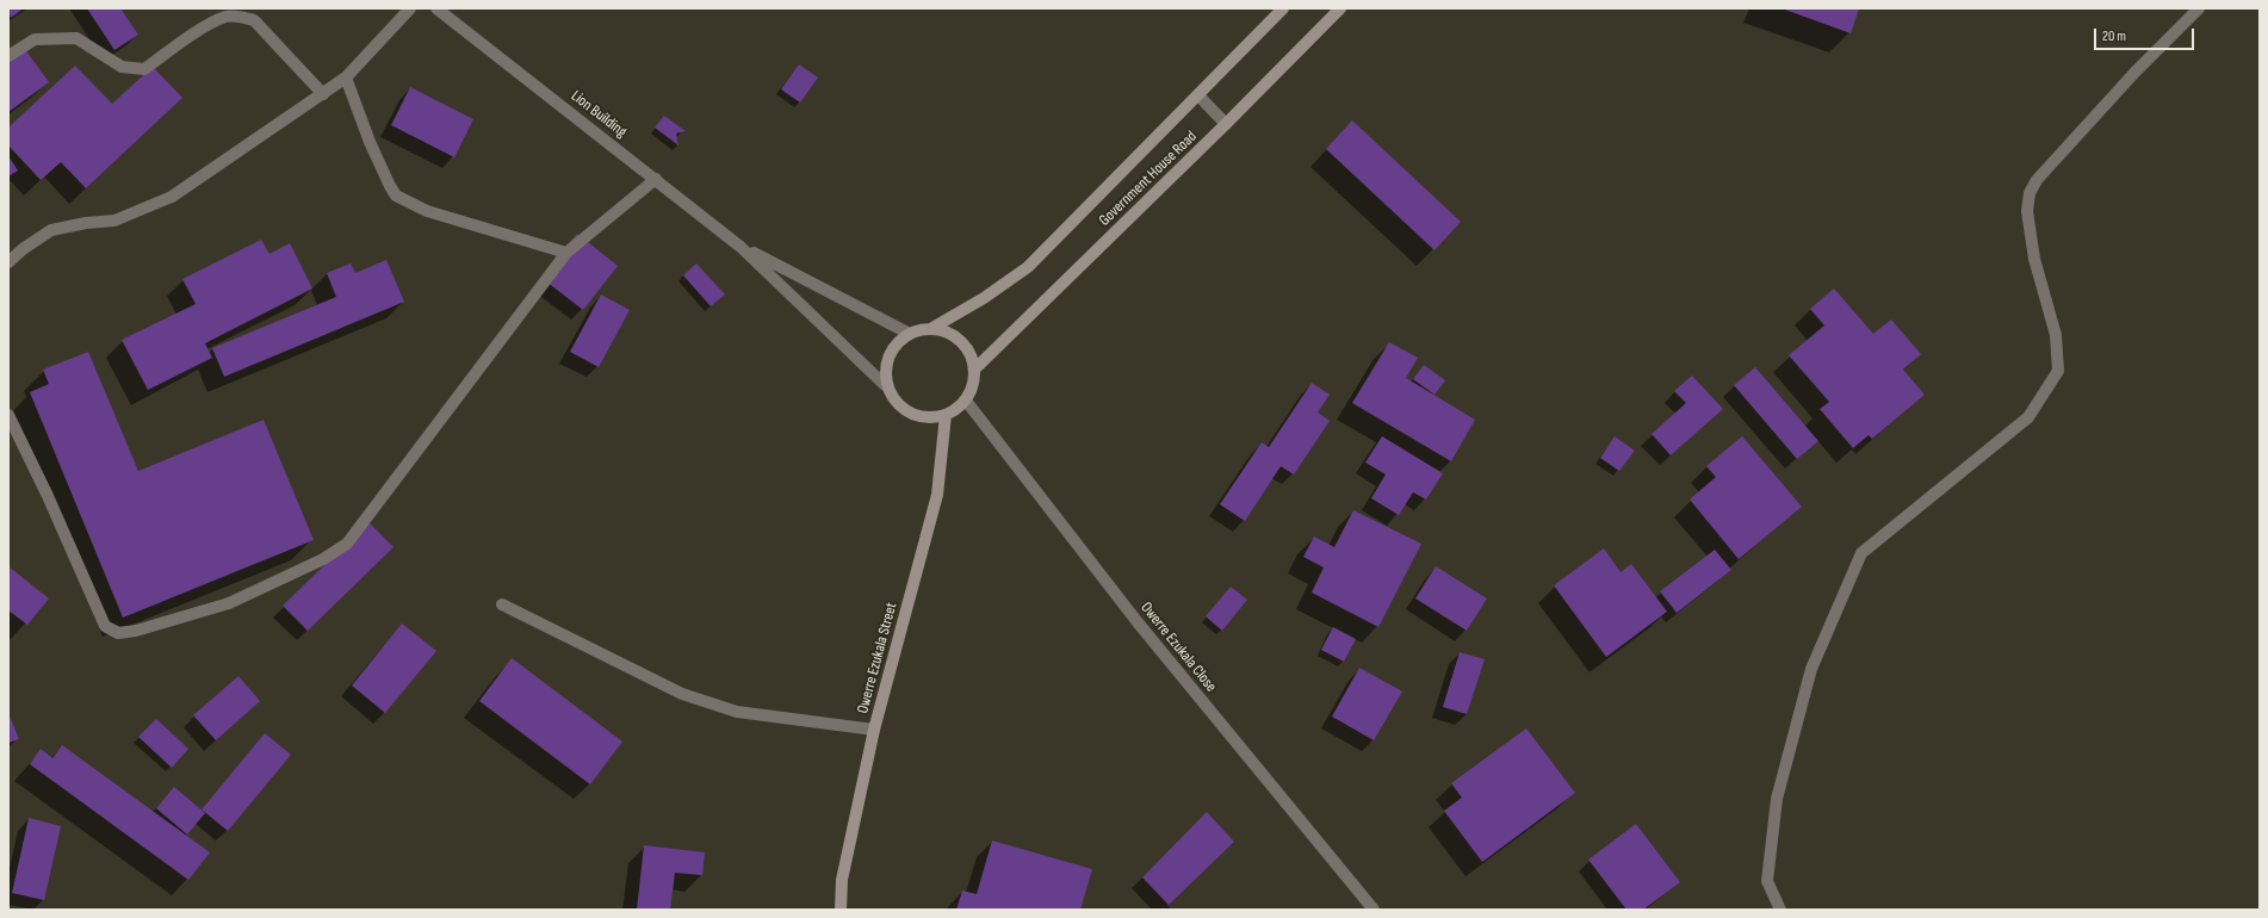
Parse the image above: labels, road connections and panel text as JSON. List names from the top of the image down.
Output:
{
  "streets": {
    "street": [
      "Lion Building",
      "Government House Road",
      "Owerre Ezukala Close",
      "Owerre Ezukala Street"
    ]
  },
  "crossings": [
    ["Lion Building", "Government House Road"],
    ["Lion Building", "Owerre Ezukala Close"],
    ["Lion Building", "Owerre Ezukala Street"],
    ["Government House Road", "Owerre Ezukala Close"],
    ["Government House Road", "Owerre Ezukala Street"],
    ["Owerre Ezukala Close", "Owerre Ezukala Street"]
  ],
  "scale_bar": "20 m"
}
